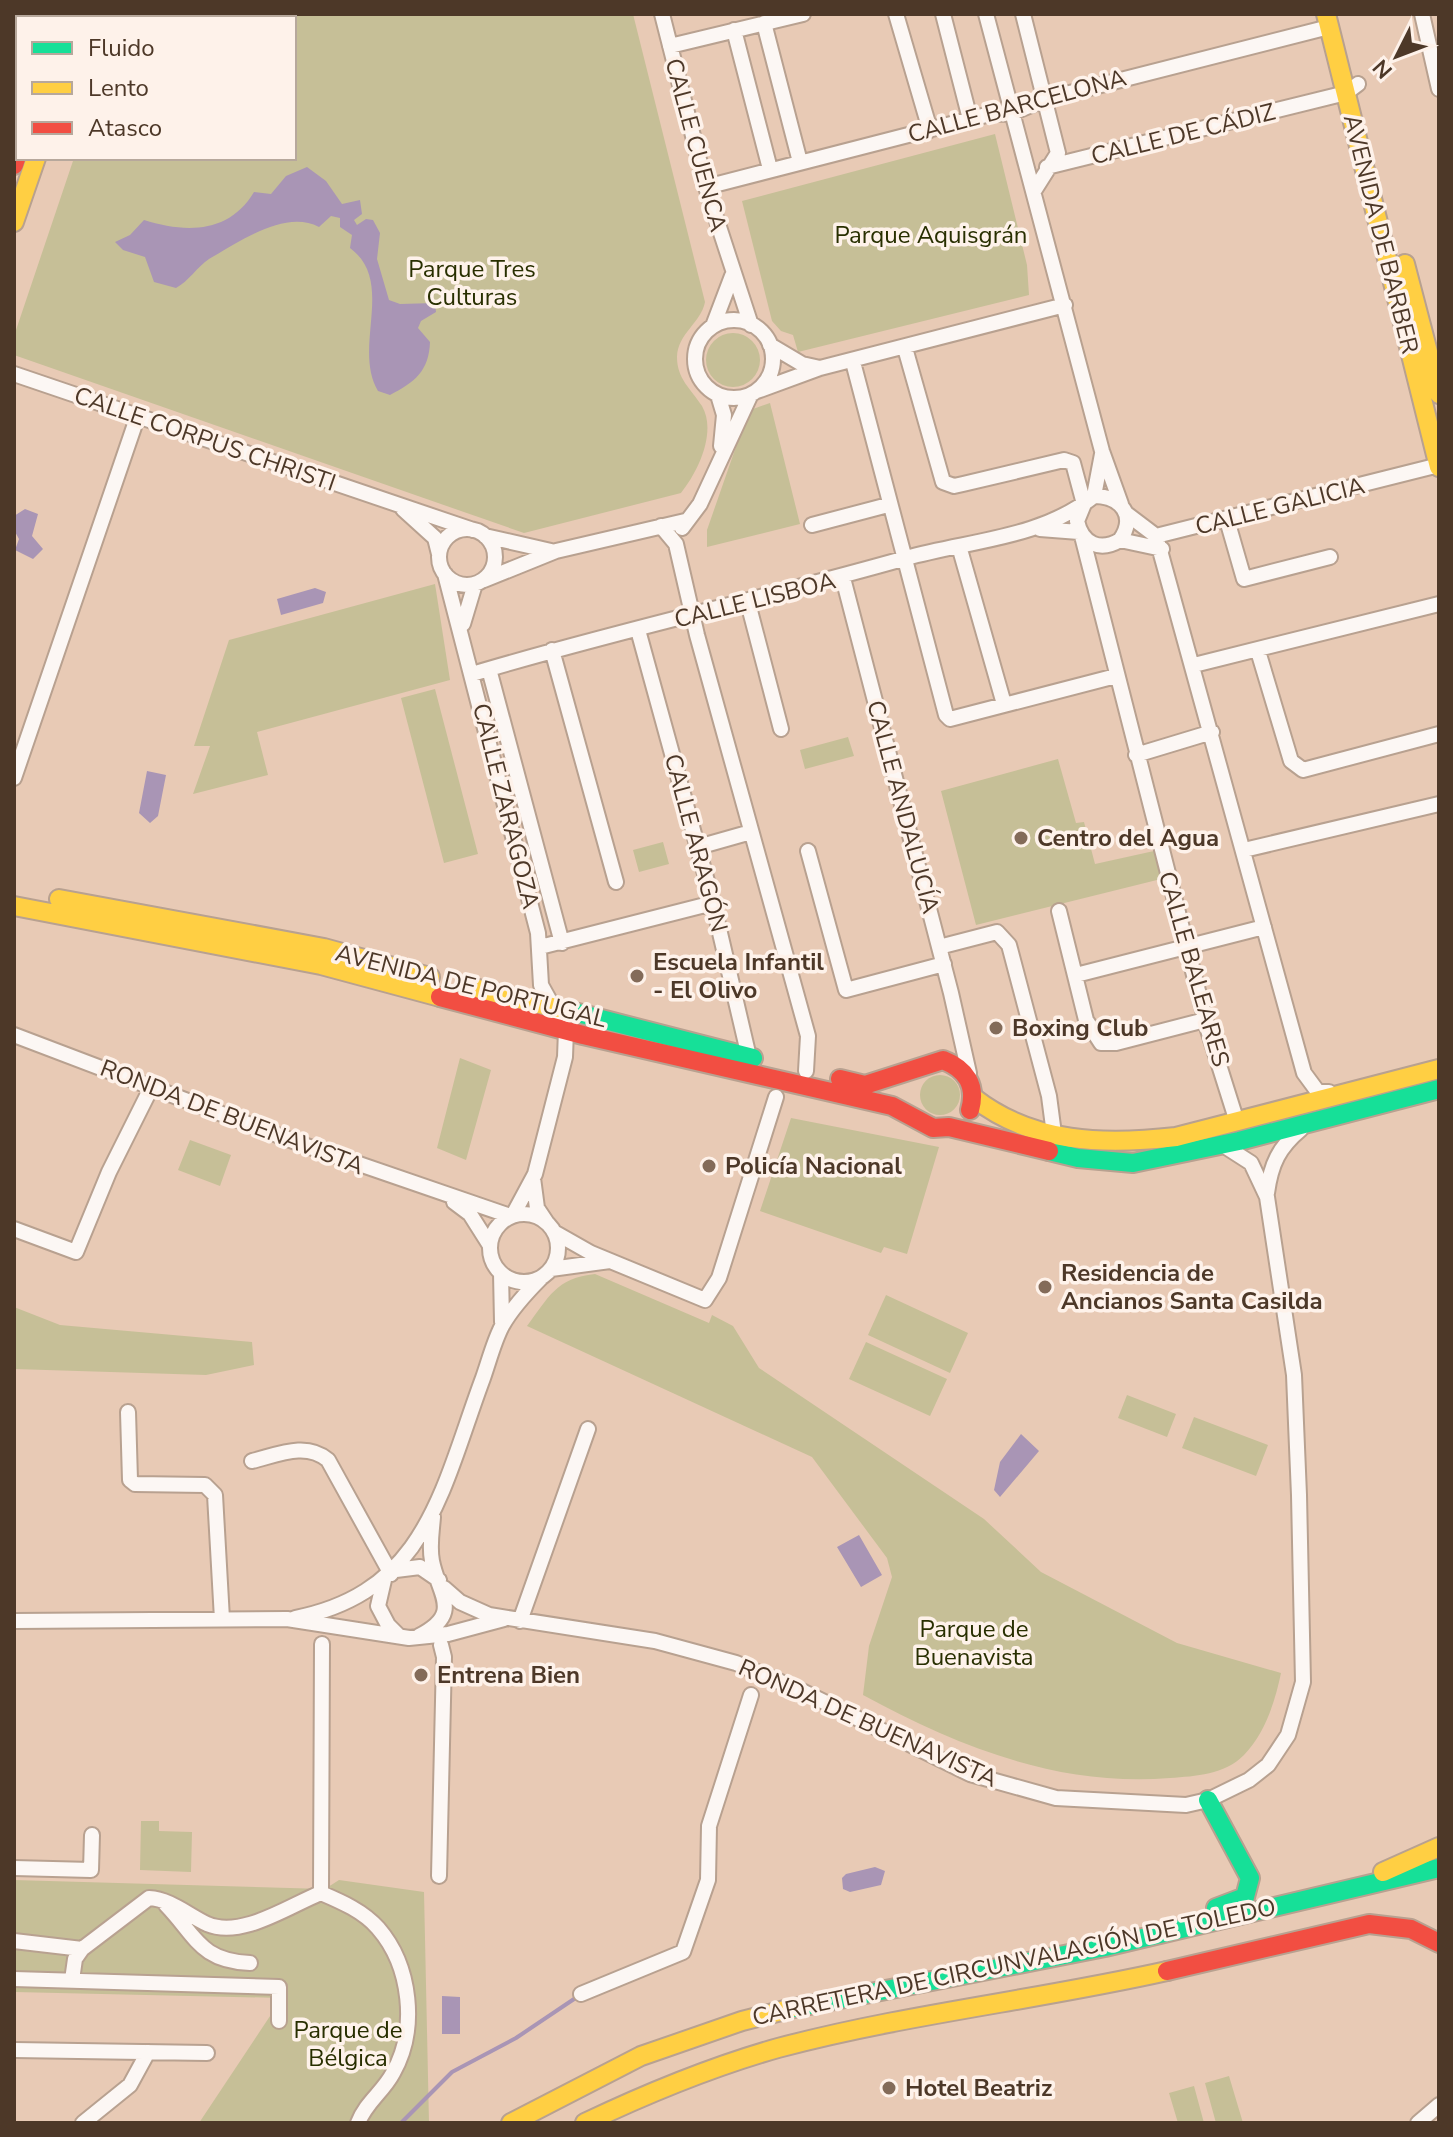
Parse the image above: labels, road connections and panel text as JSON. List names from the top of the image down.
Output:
{
  "streets": {
    "main road": ["AVENIDA DE BARBER", "AVENIDA DE PORTUGAL", "CARRETERA DE CIRCUNVALACIÓN DE TOLEDO"],
    "street": [
      "CALLE BARCELONA",
      "CALLE DE CÁDIZ",
      "CALLE CUENCA",
      "CALLE CORPUS CHRISTI",
      "CALLE GALICIA",
      "CALLE LISBOA",
      "CALLE ZARAGOZA",
      "CALLE ANDALUCÍA",
      "CALLE ARAGÓN",
      "CALLE BALEARES",
      "RONDA DE BUENAVISTA"
    ]
  },
  "crossings": [
    ["CALLE BARCELONA", "CALLE CUENCA"],
    ["CALLE BARCELONA", "AVENIDA DE BARBER"],
    ["CALLE DE CÁDIZ", "AVENIDA DE BARBER"],
    ["AVENIDA DE BARBER", "CALLE GALICIA"],
    ["CALLE CORPUS CHRISTI", "CALLE ZARAGOZA"],
    ["CALLE LISBOA", "CALLE ZARAGOZA"],
    ["CALLE LISBOA", "CALLE ANDALUCÍA"],
    ["CALLE LISBOA", "CALLE ARAGÓN"],
    ["CALLE LISBOA", "CALLE BALEARES"],
    ["CALLE ANDALUCÍA", "AVENIDA DE PORTUGAL"],
    ["CALLE ARAGÓN", "AVENIDA DE PORTUGAL"],
    ["AVENIDA DE PORTUGAL", "RONDA DE BUENAVISTA"]
  ],
  "parks": [
    "Parque Aquisgrán",
    "Parque Tres Culturas",
    "Parque de Buenavista",
    "Parque de Bélgica"
  ],
  "places": [
    "Centro del Agua",
    "Escuela Infantil - El Olivo",
    "Boxing Club",
    "Policía Nacional",
    "Residencia de Ancianos Santa Casilda",
    "Entrena Bien",
    "Hotel Beatriz"
  ],
  "legend": ["Fluido", "Lento", "Atasco"],
  "north": "bottom left"
}
